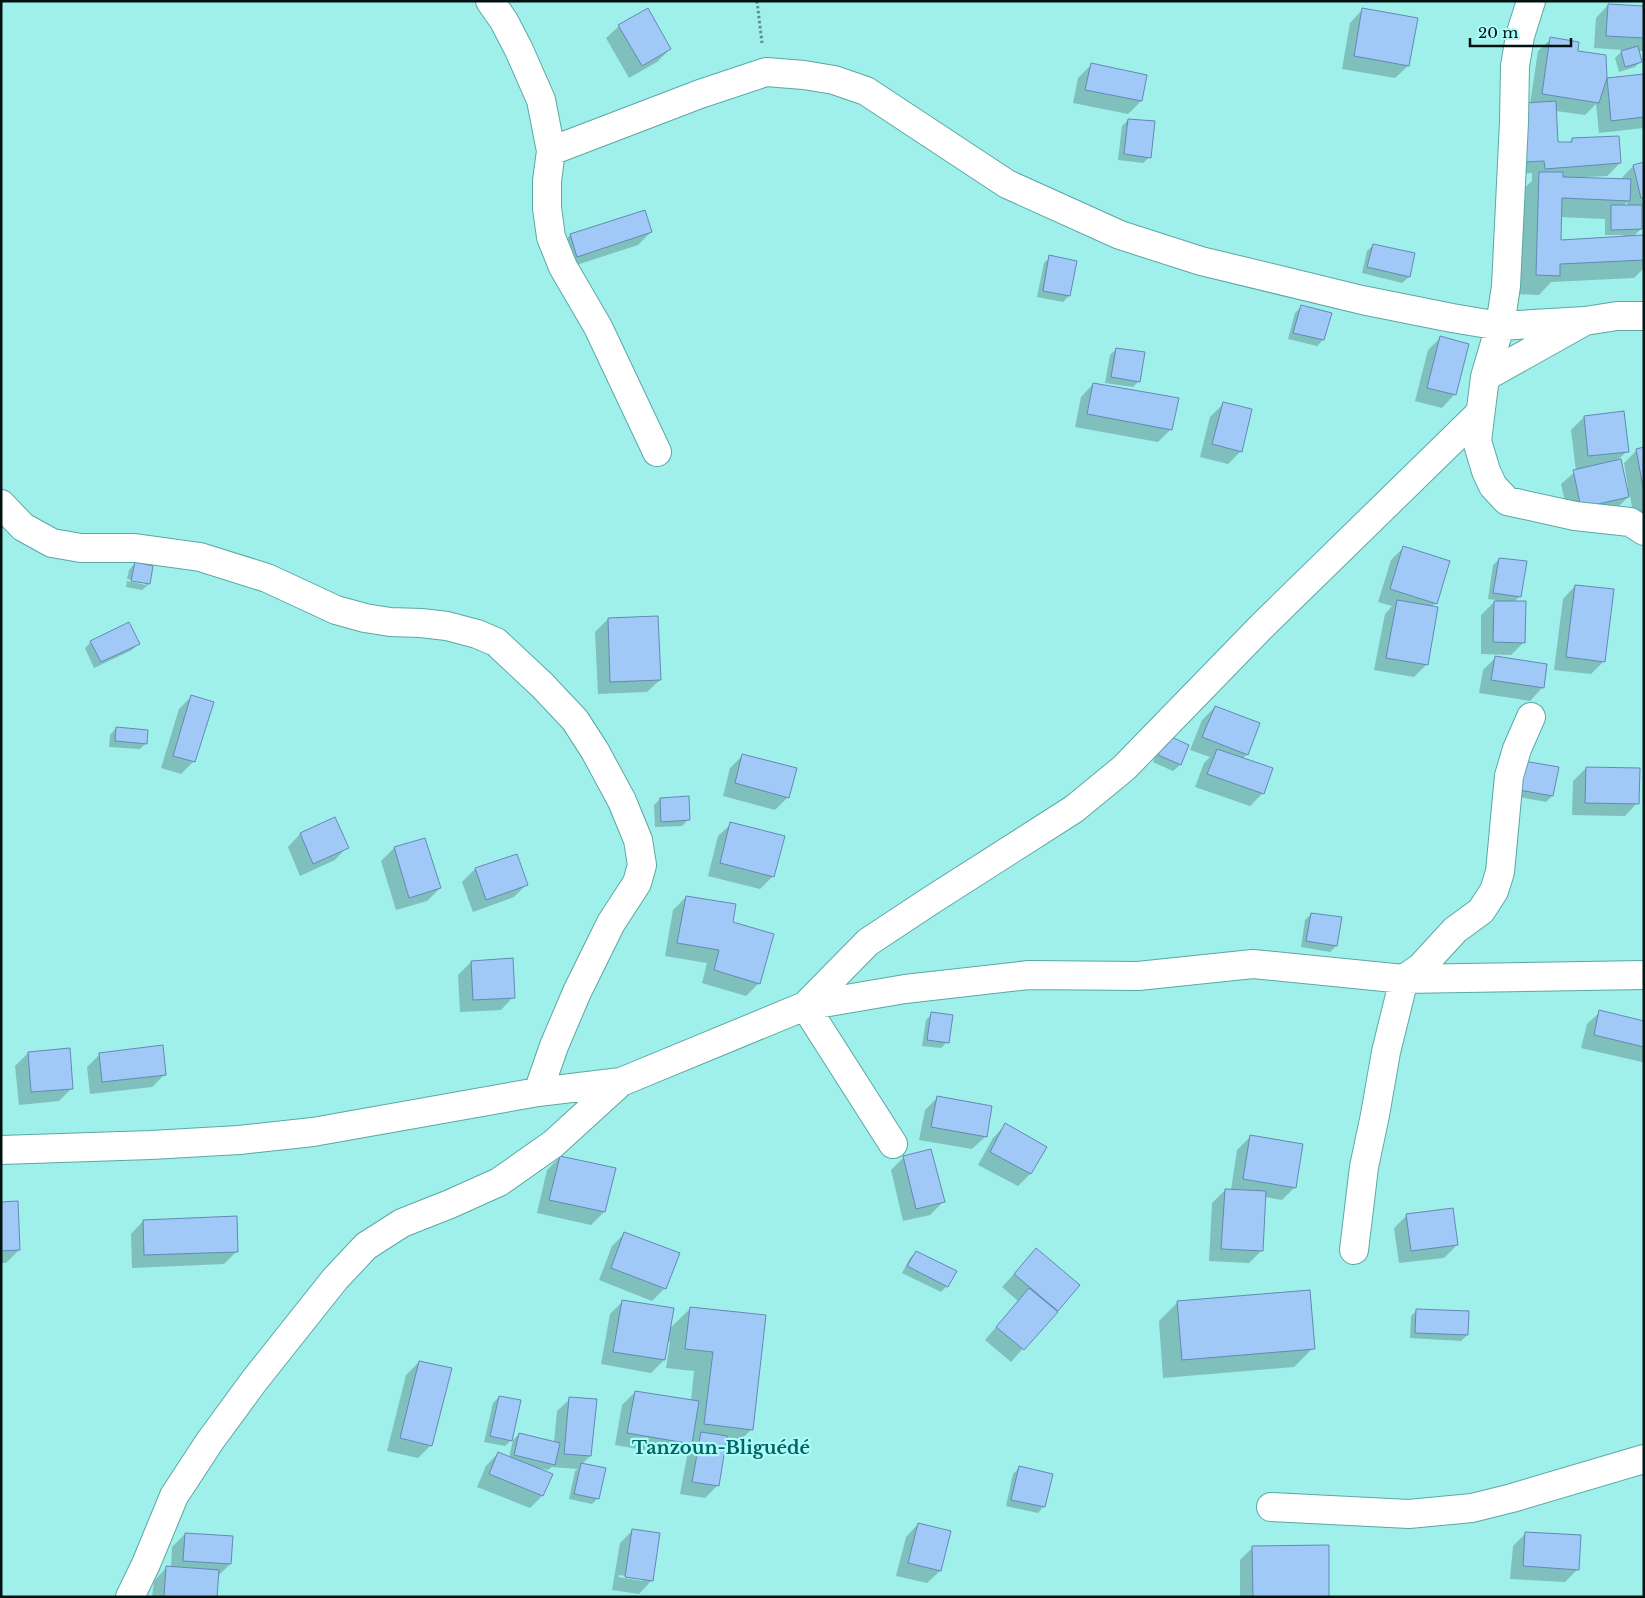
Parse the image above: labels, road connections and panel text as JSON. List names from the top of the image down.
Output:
{
  "districts": ["Tanzoun-Bliguédé"],
  "scale_bar": "20 m"
}
